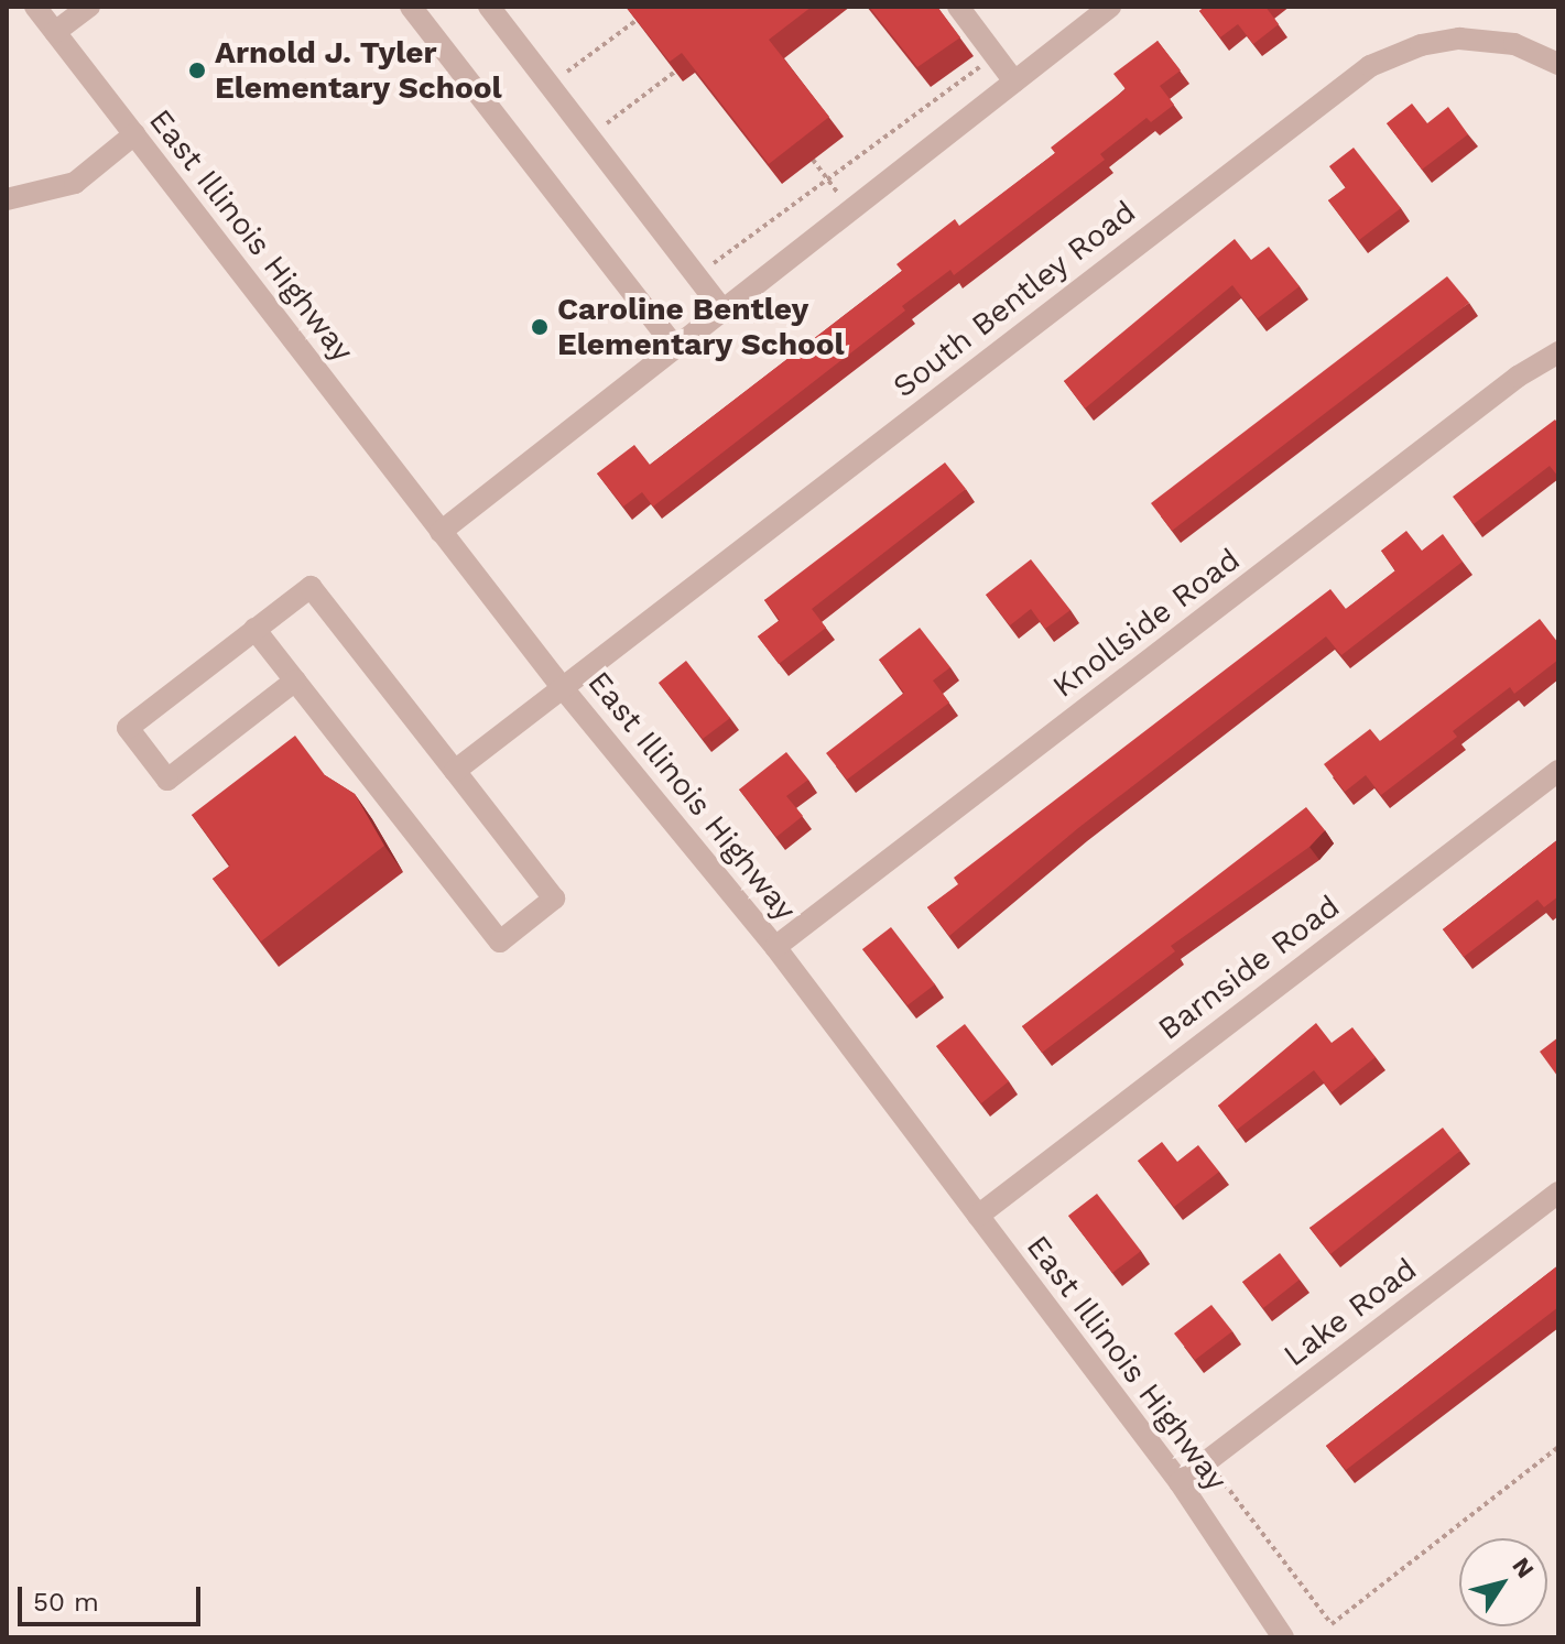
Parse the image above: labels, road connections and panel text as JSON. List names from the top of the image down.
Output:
{
  "streets": {
    "street": [
      "East Illinois Highway",
      "South Bentley Road",
      "Knollside Road",
      "Barnside Road",
      "Lake Road"
    ]
  },
  "crossings": [
    ["East Illinois Highway", "South Bentley Road"],
    ["East Illinois Highway", "Knollside Road"],
    ["East Illinois Highway", "Barnside Road"],
    ["East Illinois Highway", "Lake Road"]
  ],
  "places": ["Arnold J. Tyler Elementary School", "Caroline Bentley Elementary School"],
  "scale_bar": "50 m",
  "north": "top right"
}
